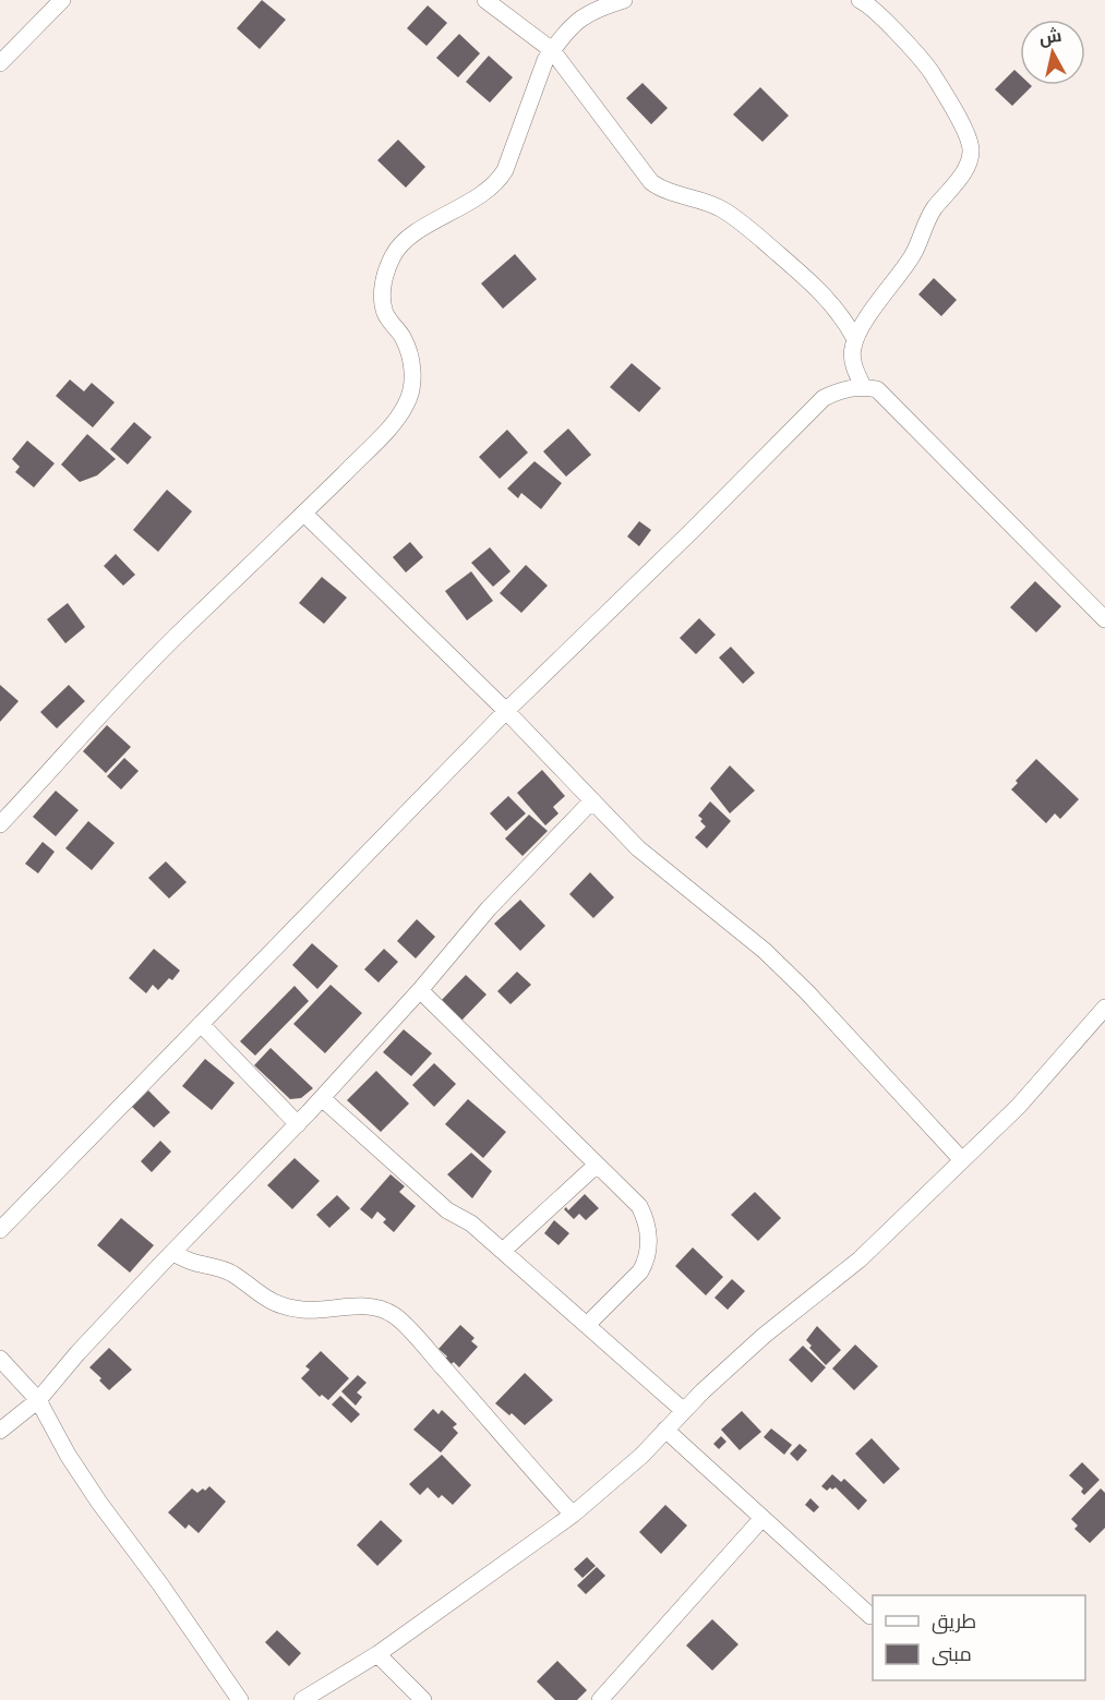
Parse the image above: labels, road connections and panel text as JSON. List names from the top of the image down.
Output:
{
  "legend": ["طريق", "مبنى"],
  "north": "top"
}
